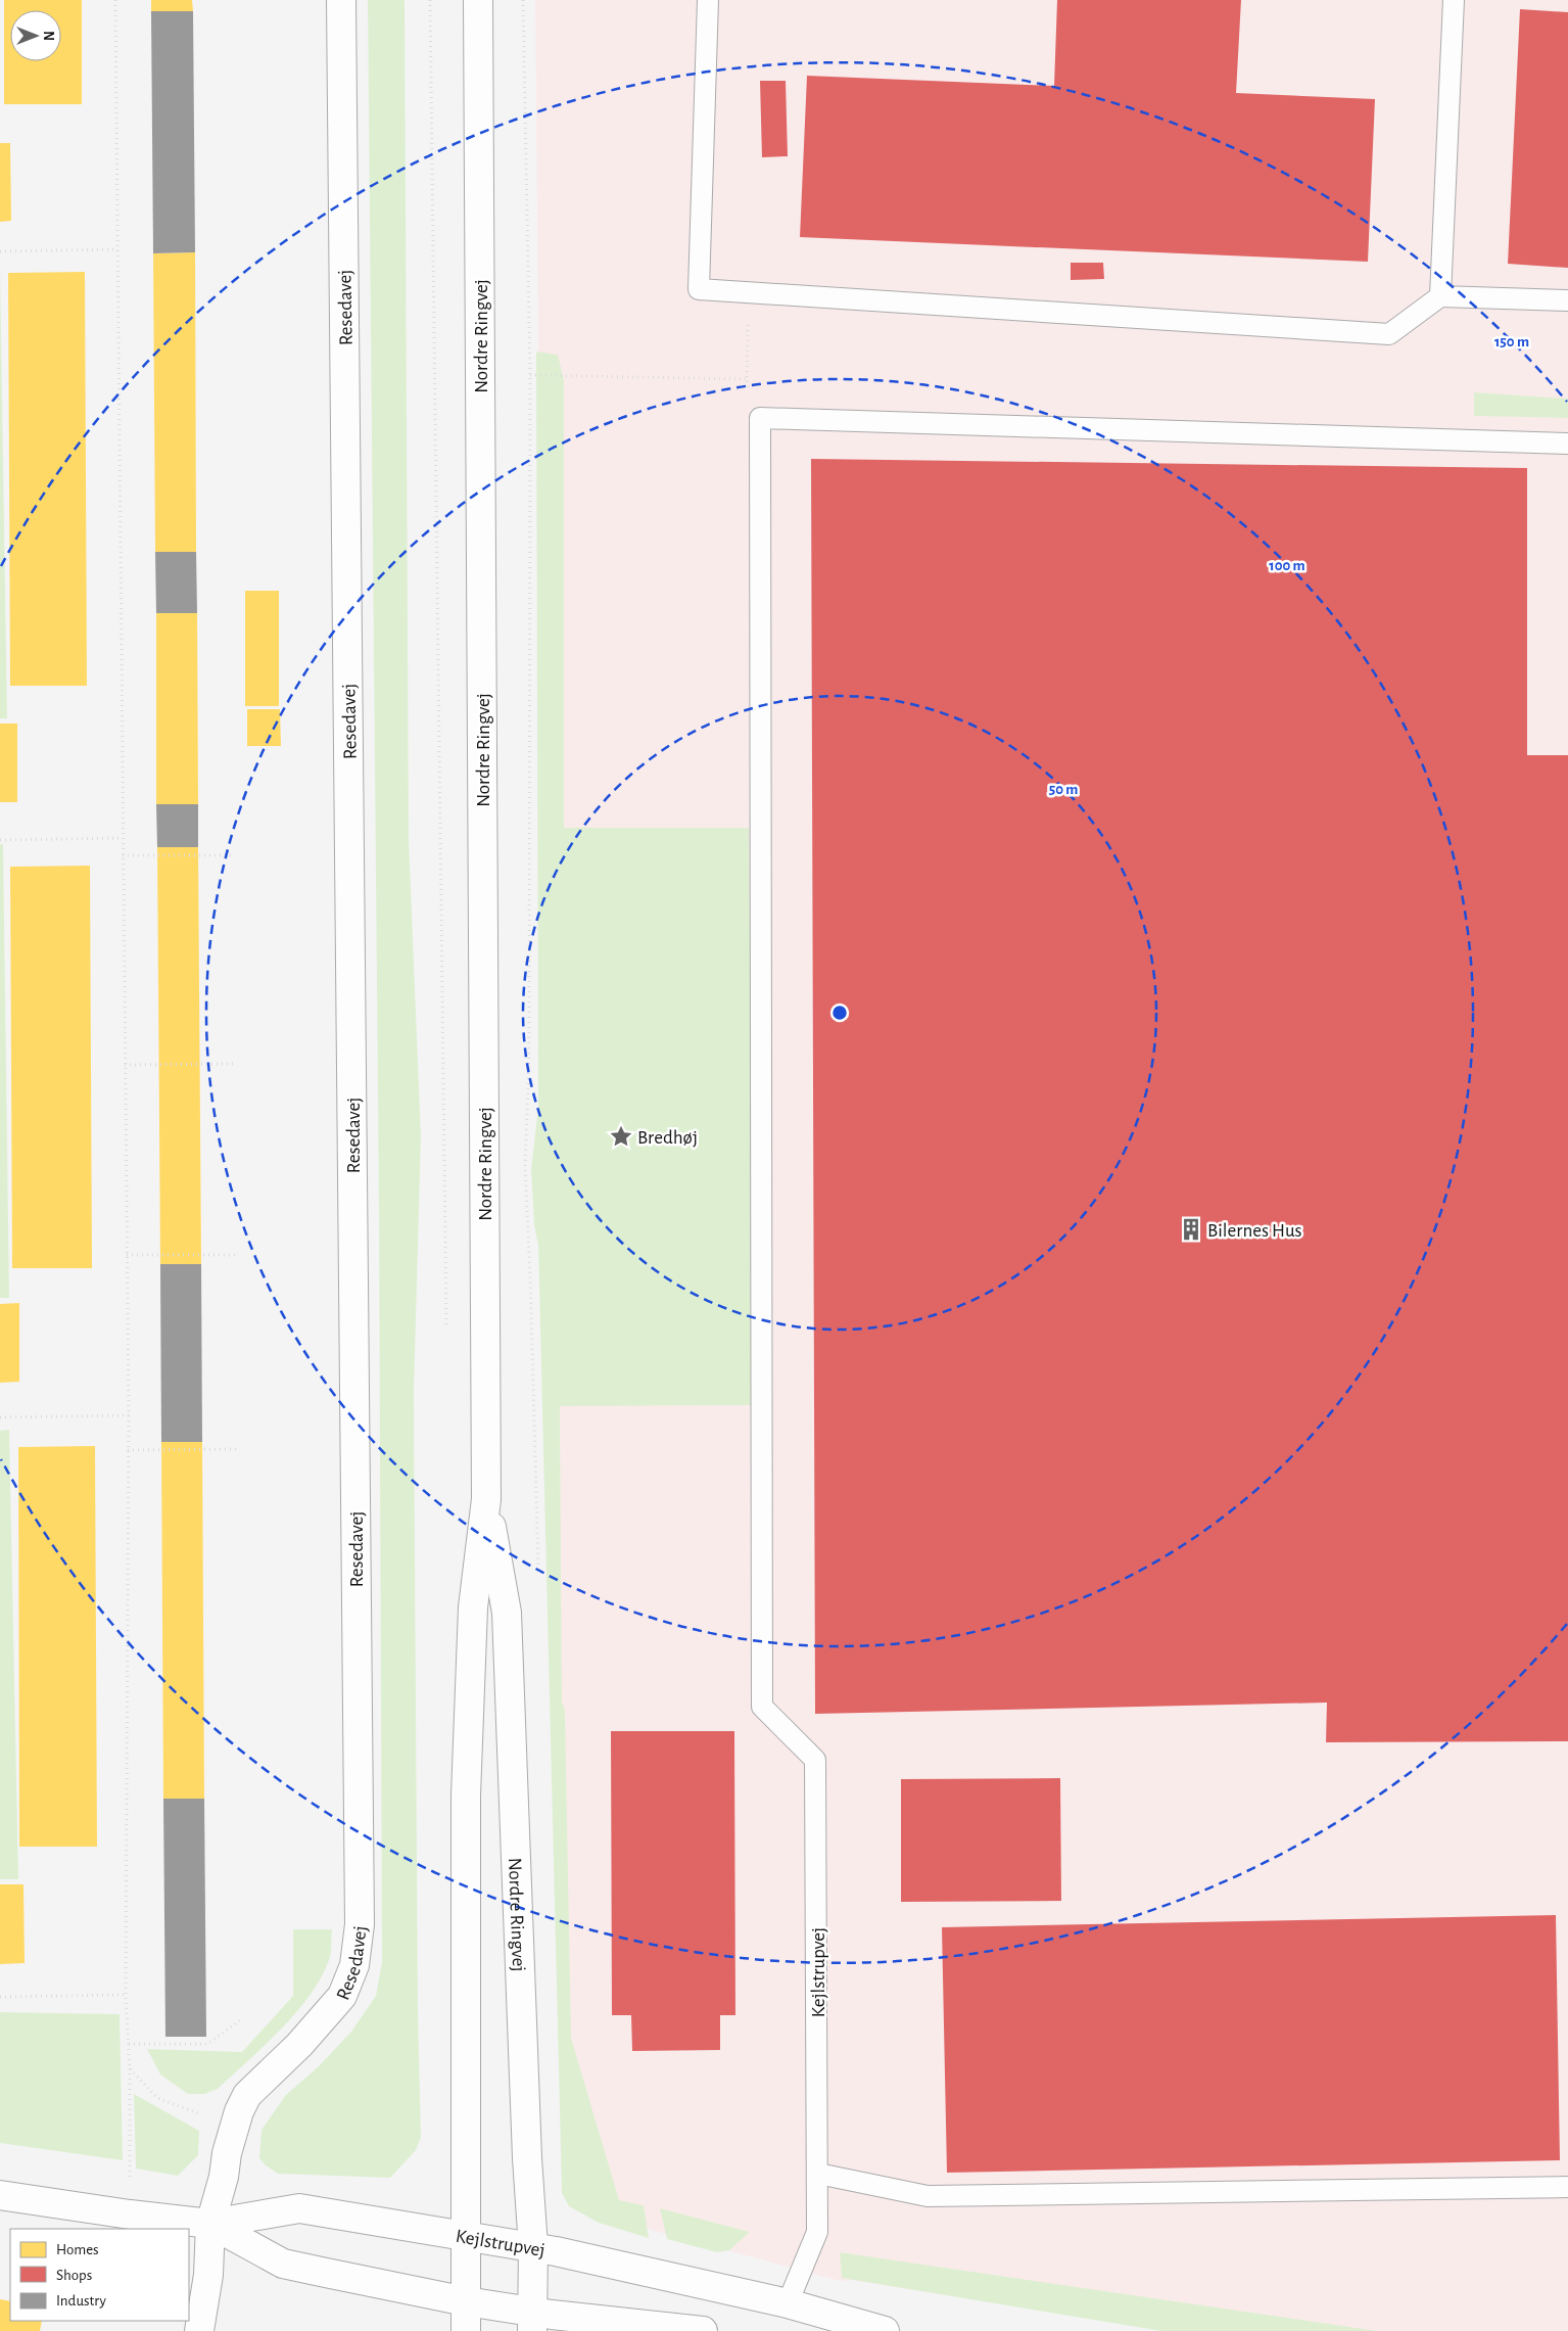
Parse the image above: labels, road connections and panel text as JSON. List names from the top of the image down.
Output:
{
  "streets": {
    "street": ["Resedavej", "Nordre Ringvej", "Kejlstrupvej"]
  },
  "crossings": [
    ["Resedavej", "Kejlstrupvej"],
    ["Nordre Ringvej", "Kejlstrupvej"]
  ],
  "places": {
    "place": ["Bredhøj"],
    "building": ["Bilernes Hus"]
  },
  "legend": ["Homes", "Shops", "Industry"],
  "north": "right",
  "rings": ["150 m", "100 m", "50 m"]
}
